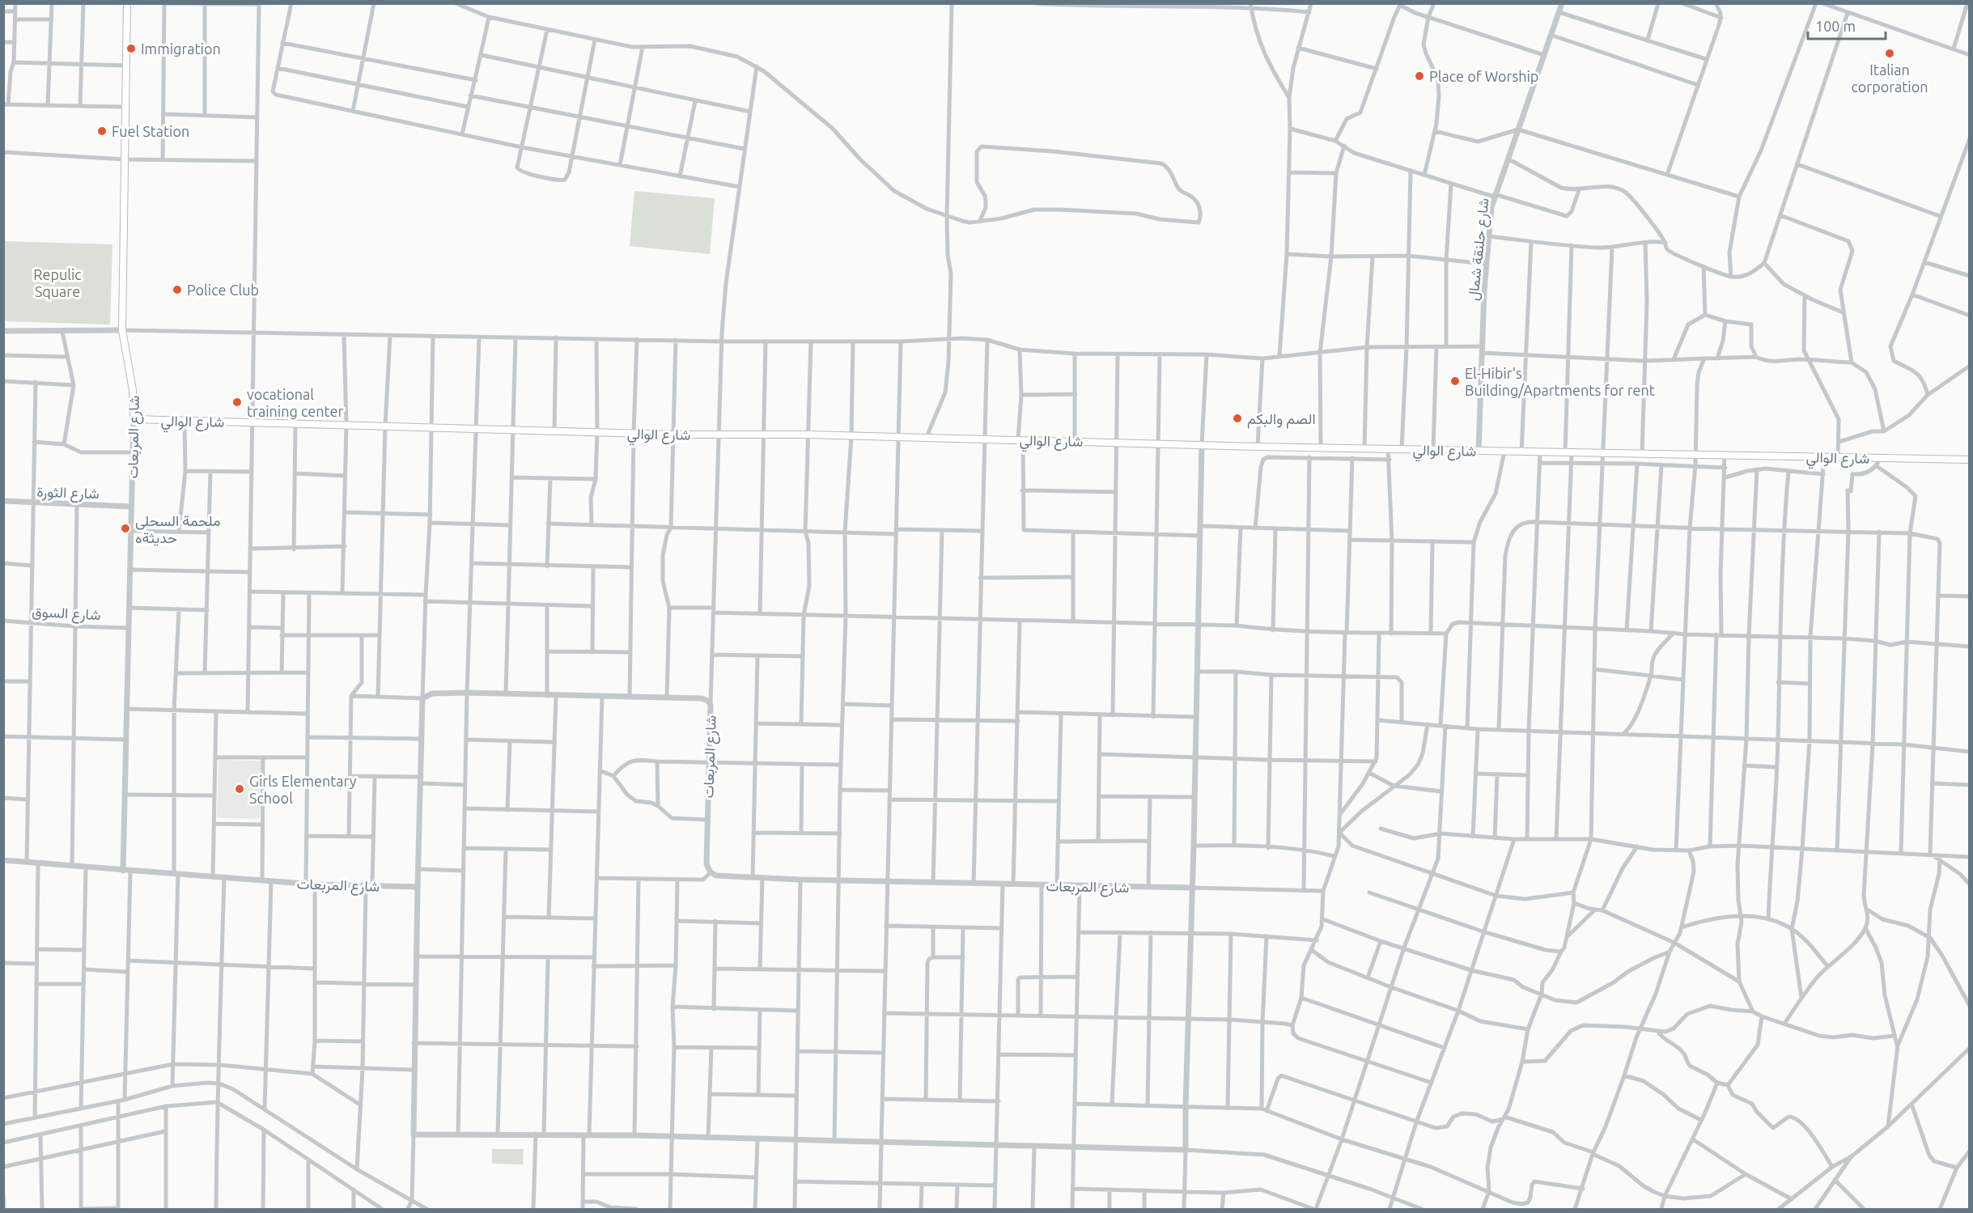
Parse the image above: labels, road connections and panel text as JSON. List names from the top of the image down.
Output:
{
  "streets": {
    "main road": ["شارع الوالي", "شارع المربعات"],
    "street": ["شارع حلنقة شمال", "شارع الثورة", "شارع السوق"]
  },
  "crossings": [
    ["شارع حلنقة شمال", "شارع الوالي"],
    ["شارع الوالي", "شارع المربعات"],
    ["شارع المربعات", "شارع الثورة"],
    ["شارع المربعات", "شارع السوق"]
  ],
  "parks": ["Repulic Square"],
  "places": [
    "Immigration",
    "Italian corporation",
    "Place of Worship",
    "Fuel Station",
    "Police Club",
    "El-Hibir's Building/Apartments for rent",
    "vocational training center",
    "الصم والبكم",
    "ملحمة السحلى حديثةه",
    "Girls Elementary School"
  ],
  "scale_bar": "100 m"
}
